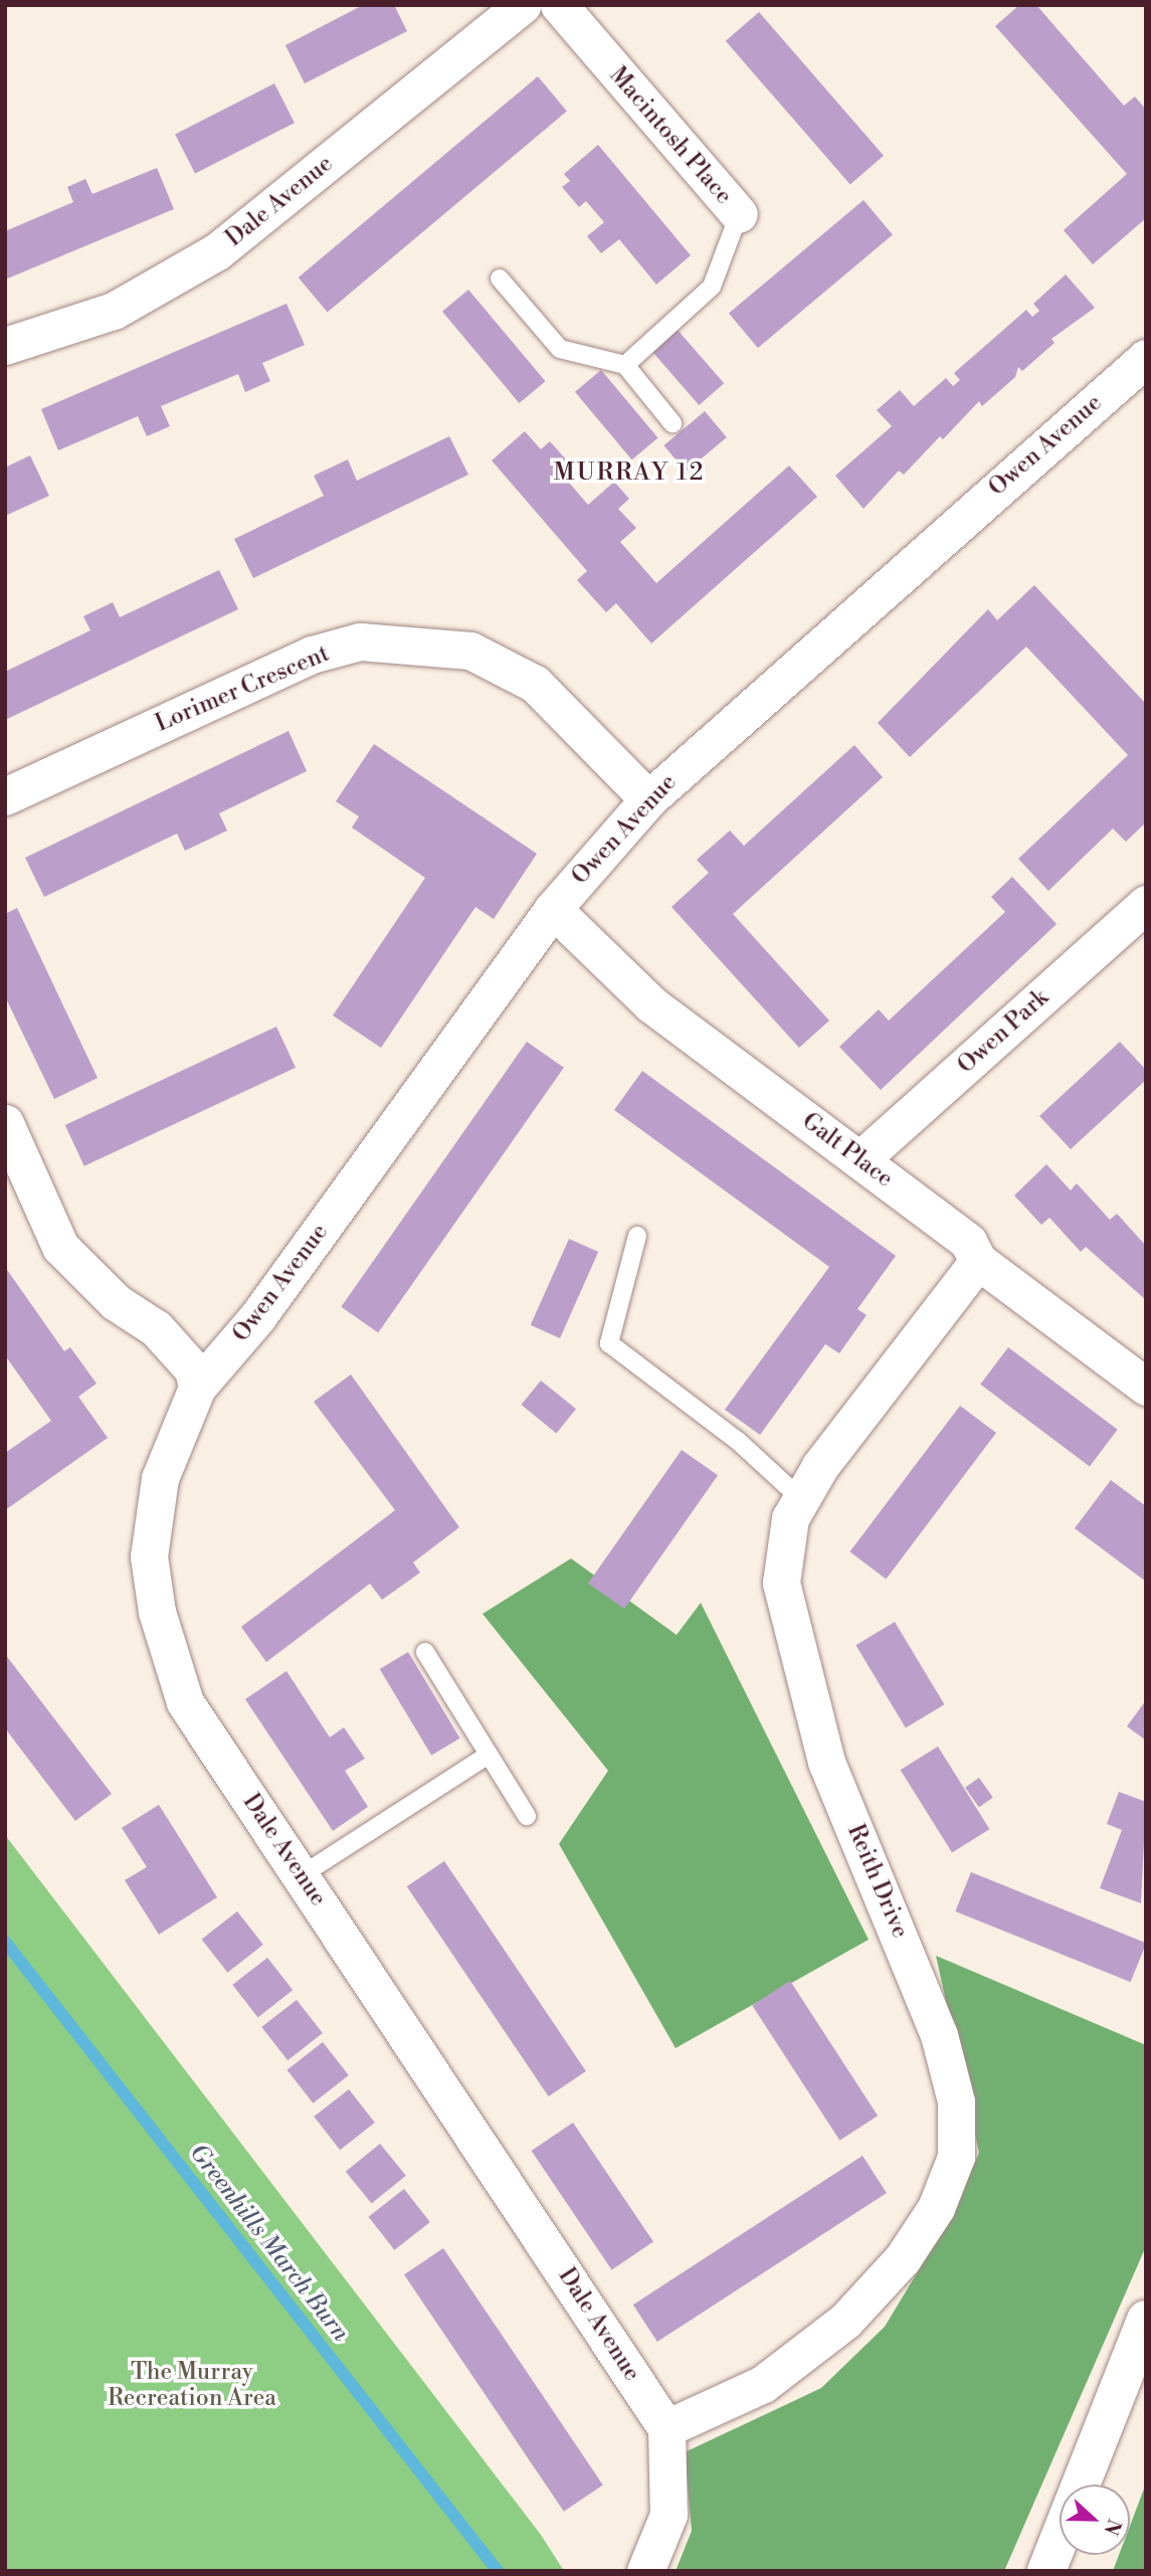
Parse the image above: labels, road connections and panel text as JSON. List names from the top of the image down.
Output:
{
  "streets": {
    "street": [
      "Macintosh Place",
      "Dale Avenue",
      "Owen Avenue",
      "Lorimer Crescent",
      "Owen Park",
      "Galt Place",
      "Reith Drive"
    ]
  },
  "crossings": [
    ["Dale Avenue", "Owen Avenue"],
    ["Dale Avenue", "Reith Drive"],
    ["Owen Avenue", "Lorimer Crescent"],
    ["Owen Avenue", "Galt Place"],
    ["Owen Park", "Galt Place"],
    ["Galt Place", "Reith Drive"]
  ],
  "districts": ["MURRAY 12"],
  "water": ["Greenhills March Burn"],
  "parks": ["The Murray Recreation Area"],
  "north": "right"
}
